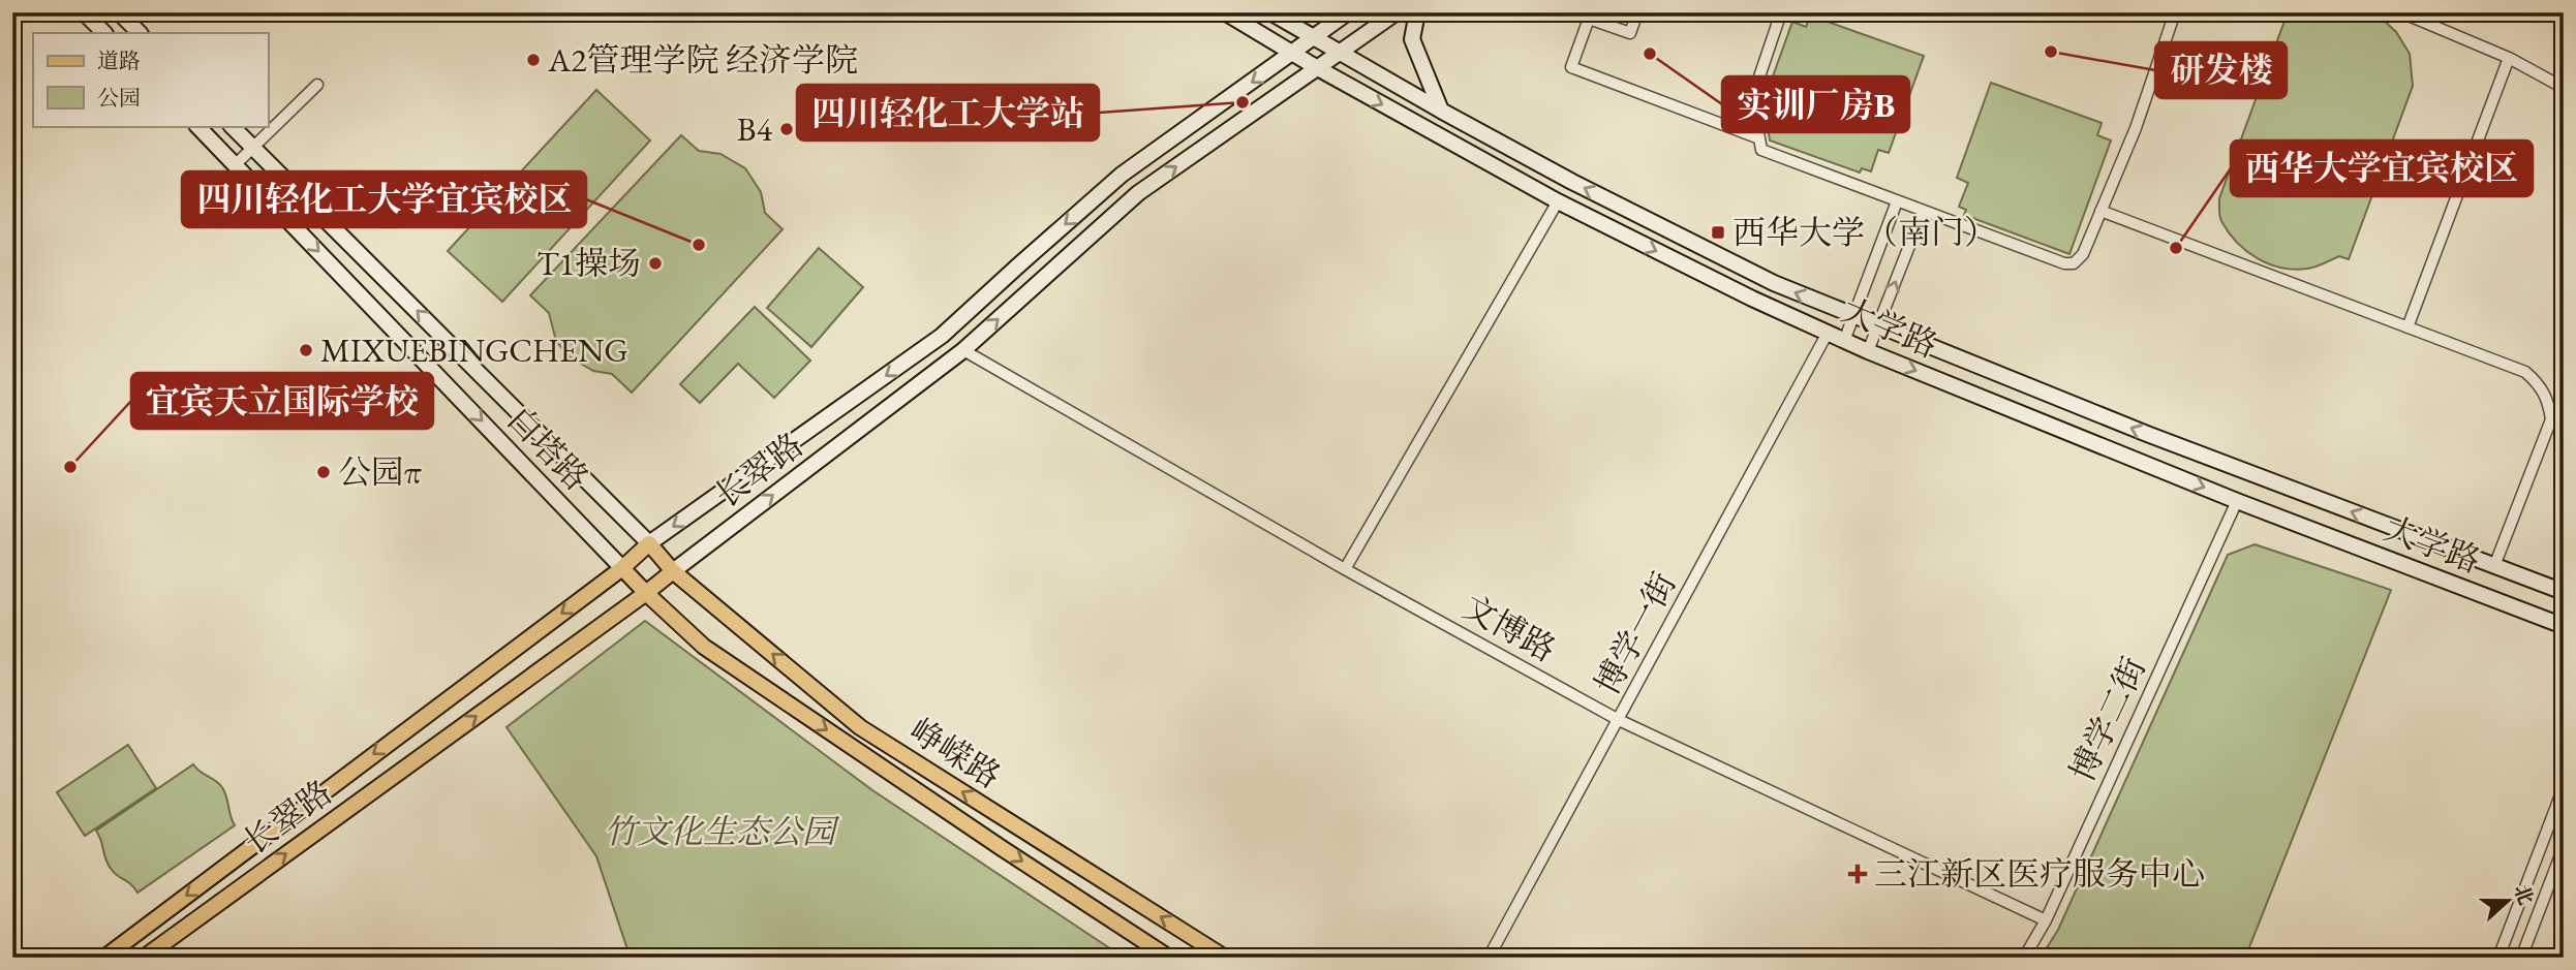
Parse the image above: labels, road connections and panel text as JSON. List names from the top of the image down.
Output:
{
  "streets": {
    "main road": [
      "大学路",
      "白塔路",
      "长翠路",
      "峥嵘路"
    ],
    "street": ["文博路", "博学一街", "博学二街"]
  },
  "crossings": [
    ["大学路", "长翠路"],
    ["大学路", "博学一街"],
    ["大学路", "博学二街"],
    ["白塔路", "长翠路"],
    ["白塔路", "峥嵘路"],
    ["长翠路", "文博路"],
    ["长翠路", "峥嵘路"],
    ["文博路", "博学一街"],
    ["文博路", "博学二街"]
  ],
  "parks": ["竹文化生态公园"],
  "places": {
    "other": [
      "研发楼",
      "实训厂房B",
      "A2管理学院 经济学院",
      "四川轻化工大学站",
      "B4",
      "四川轻化工大学宜宾校区",
      "西华大学宜宾校区",
      "T1操场",
      "MIXUEBINGCHENG",
      "宜宾天立国际学校",
      "公园π"
    ],
    "transit": ["西华大学（南门）"],
    "health": ["三江新区医疗服务中心"]
  },
  "legend": ["道路", "公园"],
  "north": "right"
}
